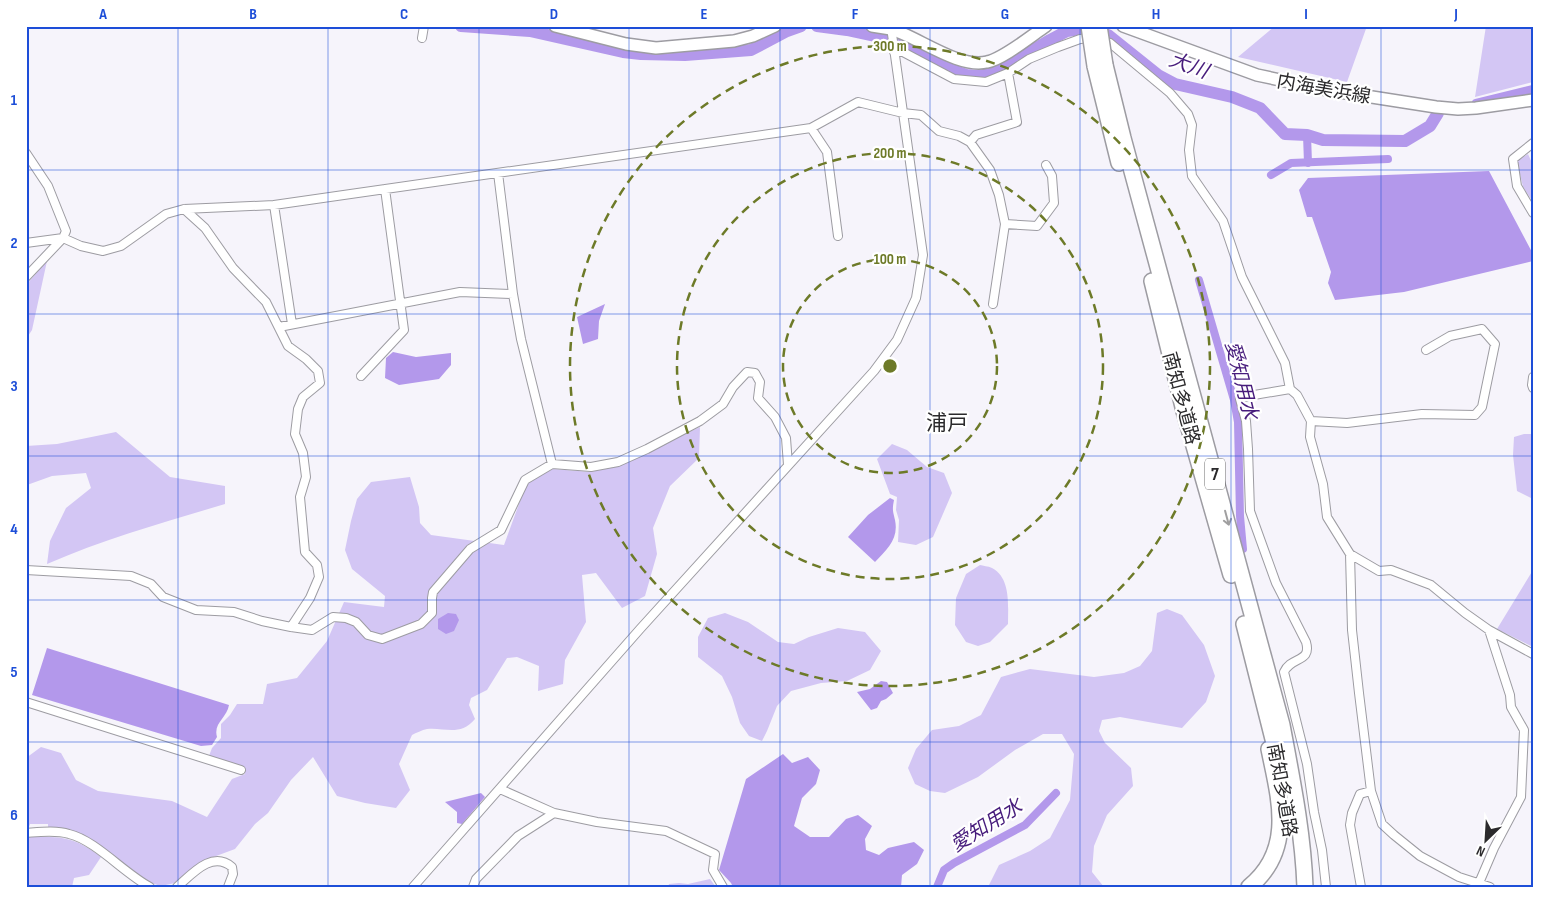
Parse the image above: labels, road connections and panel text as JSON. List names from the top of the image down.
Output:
{
  "streets": {
    "highway": ["南知多道路", "7"],
    "main road": ["内海美浜線"]
  },
  "districts": ["浦戸"],
  "water": ["大川", "愛知用水"],
  "north": "bottom left",
  "grid": {
    "columns": [
      "A",
      "B",
      "C",
      "D",
      "E",
      "F",
      "G",
      "H",
      "I",
      "J"
    ],
    "rows": [
      "1",
      "2",
      "3",
      "4",
      "5",
      "6"
    ]
  },
  "rings": ["300 m", "200 m", "100 m"]
}
